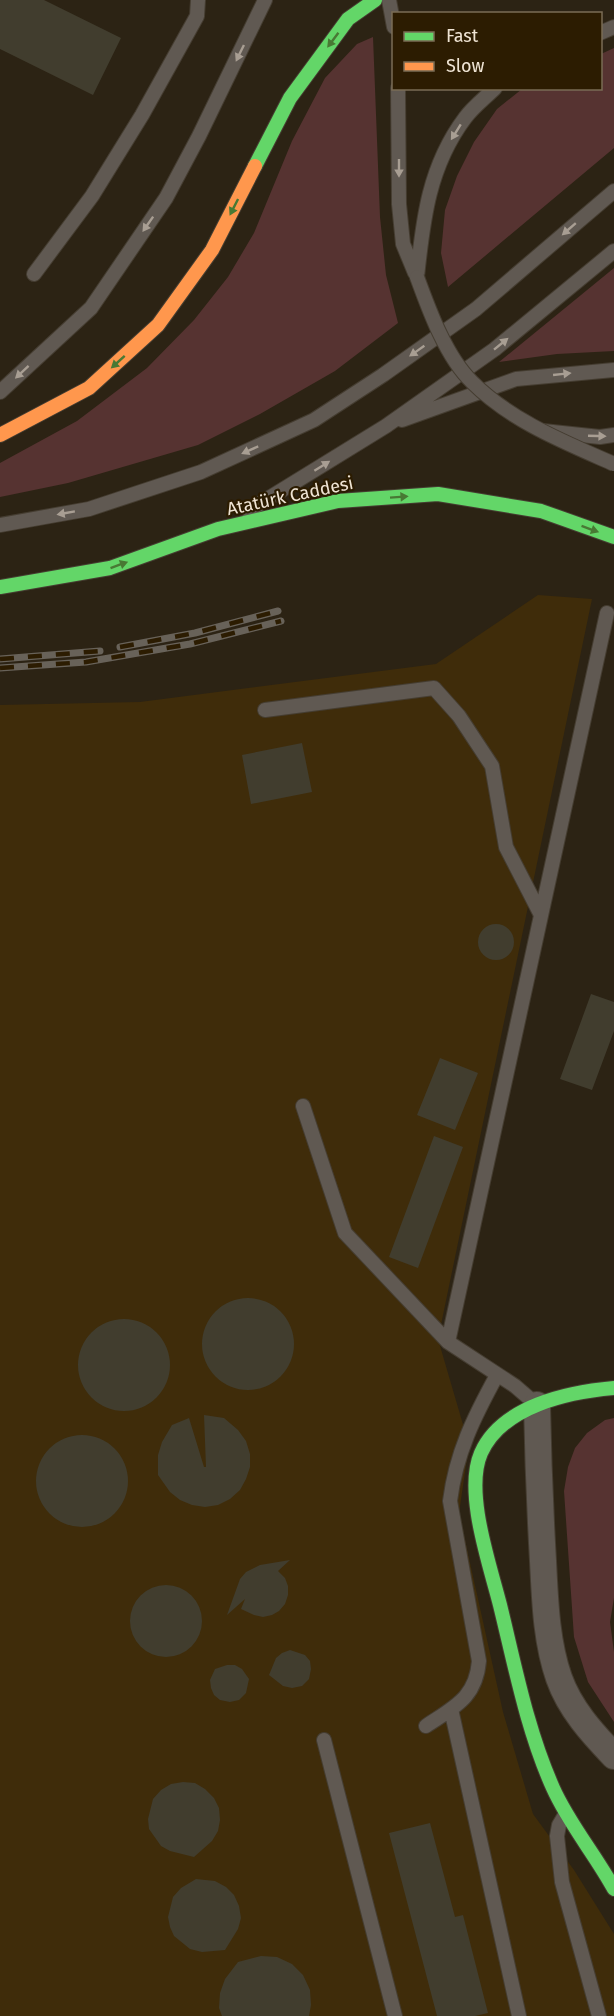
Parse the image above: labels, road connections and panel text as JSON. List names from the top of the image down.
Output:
{
  "streets": {
    "main road": ["Atatürk Caddesi"]
  },
  "one_way": ["Atatürk Caddesi"],
  "legend": ["Fast", "Slow"]
}
